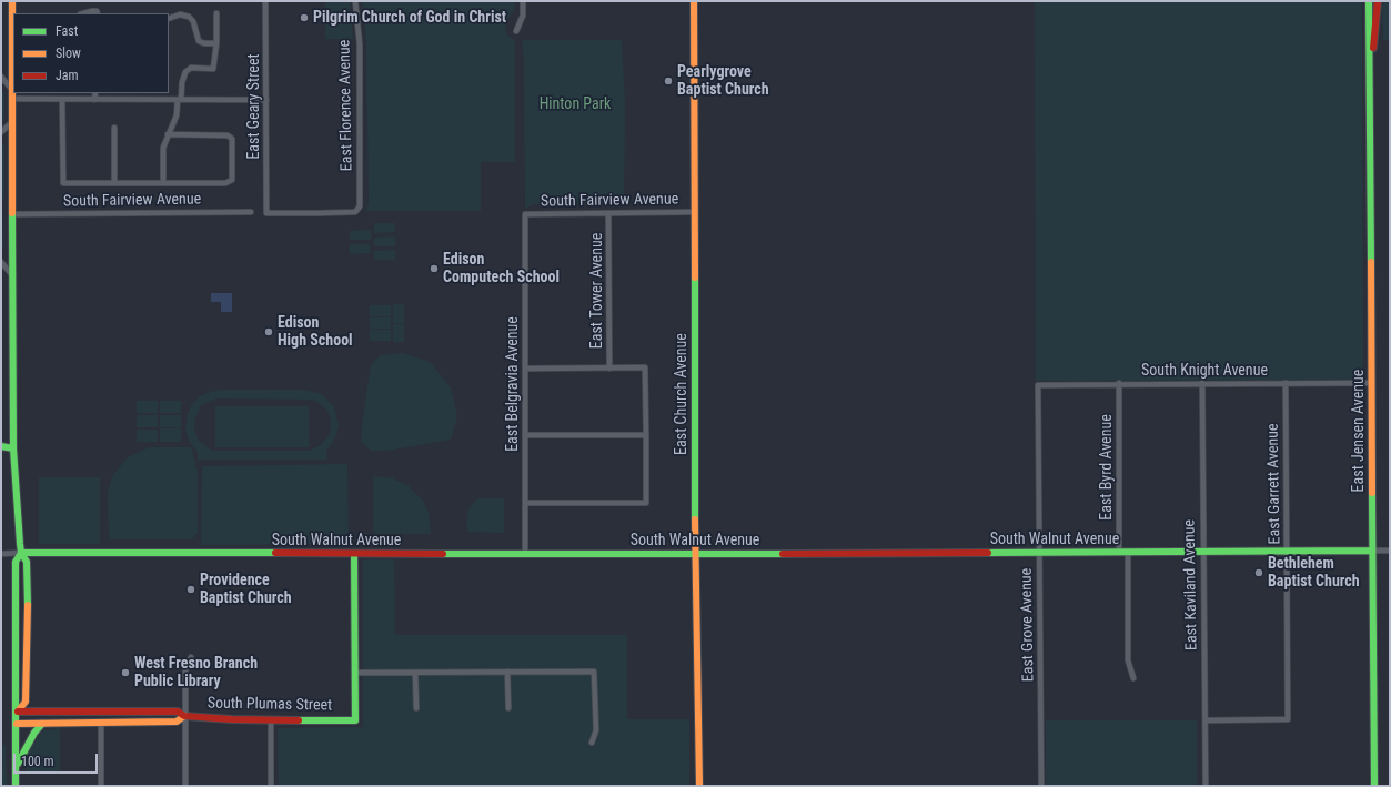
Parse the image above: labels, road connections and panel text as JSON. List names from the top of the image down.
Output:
{
  "streets": {
    "street": [
      "East Florence Avenue",
      "East Geary Street",
      "South Fairview Avenue",
      "East Tower Avenue",
      "South Knight Avenue",
      "East Belgravia Avenue",
      "East Church Avenue",
      "East Jensen Avenue",
      "East Byrd Avenue",
      "East Garrett Avenue",
      "South Walnut Avenue",
      "East Kaviland Avenue",
      "East Grove Avenue",
      "South Plumas Street"
    ]
  },
  "crossings": [
    ["East Florence Avenue", "East Geary Street"],
    ["South Fairview Avenue", "East Tower Avenue"],
    ["South Fairview Avenue", "East Belgravia Avenue"],
    ["South Fairview Avenue", "East Church Avenue"],
    ["South Knight Avenue", "East Jensen Avenue"],
    ["South Knight Avenue", "East Byrd Avenue"],
    ["South Knight Avenue", "East Garrett Avenue"],
    ["South Knight Avenue", "East Kaviland Avenue"],
    ["South Knight Avenue", "East Grove Avenue"],
    ["East Belgravia Avenue", "South Walnut Avenue"],
    ["East Church Avenue", "South Walnut Avenue"],
    ["East Jensen Avenue", "South Walnut Avenue"],
    ["East Byrd Avenue", "South Walnut Avenue"],
    ["East Garrett Avenue", "South Walnut Avenue"],
    ["East Garrett Avenue", "East Kaviland Avenue"],
    ["South Walnut Avenue", "East Kaviland Avenue"],
    ["South Walnut Avenue", "East Grove Avenue"]
  ],
  "parks": ["Hinton Park"],
  "places": [
    "Pilgrim Church of God in Christ",
    "Pearlygrove Baptist Church",
    "Edison Computech School",
    "Edison High School",
    "Bethlehem Baptist Church",
    "Providence Baptist Church",
    "West Fresno Branch Public Library"
  ],
  "legend": ["Fast", "Slow", "Jam"],
  "scale_bar": "100 m"
}
